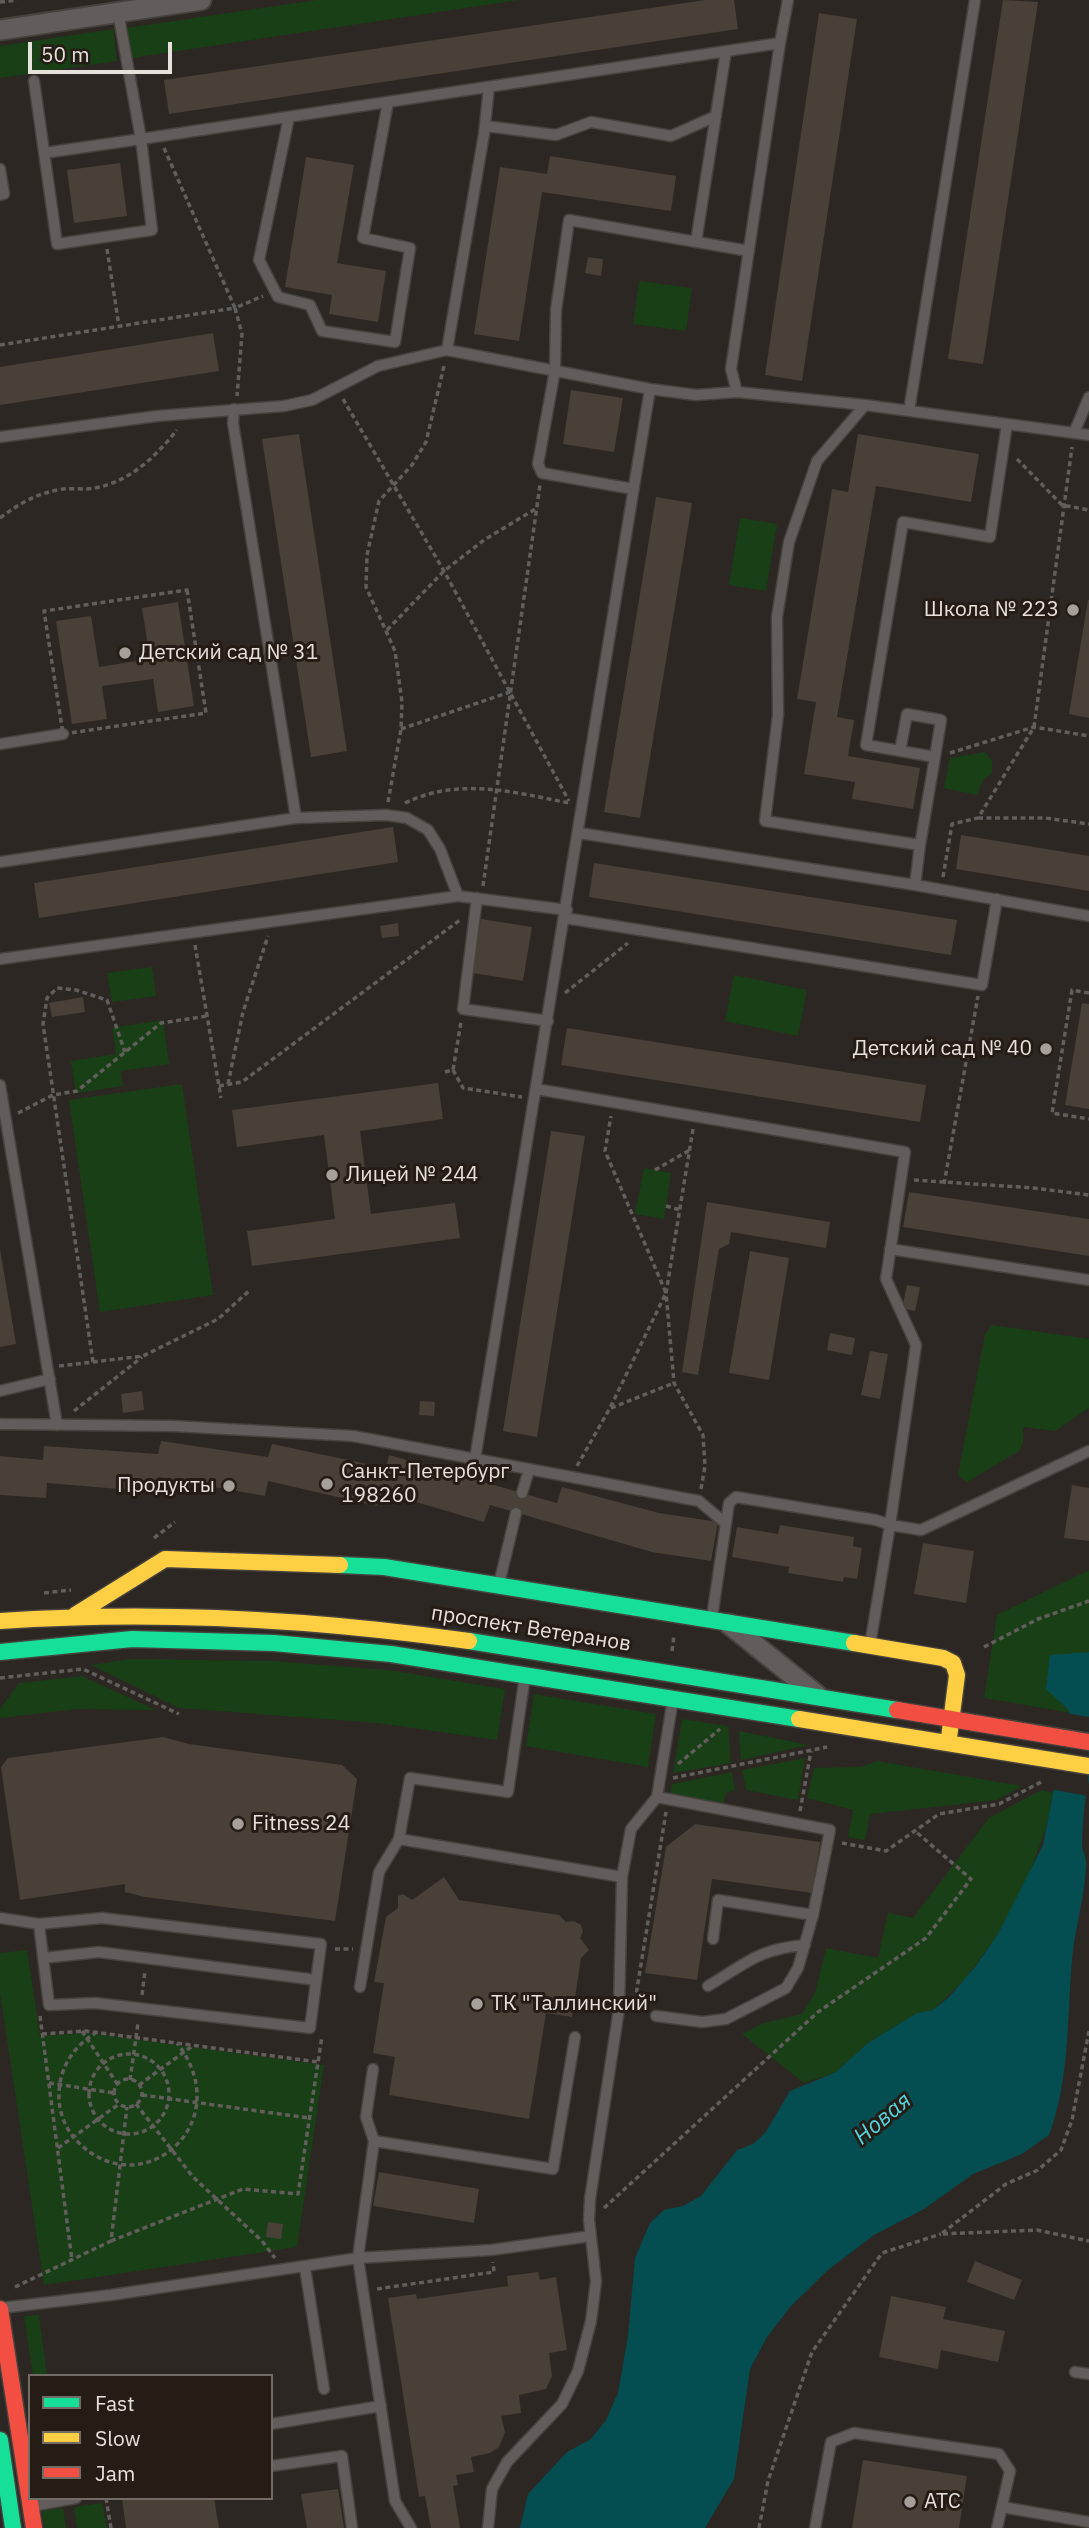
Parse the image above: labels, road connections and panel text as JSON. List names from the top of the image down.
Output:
{
  "streets": {
    "main road": ["проспект Ветеранов"]
  },
  "water": ["Новая"],
  "places": [
    "Школа № 223",
    "Детский сад № 31",
    "Детский сад № 40",
    "Лицей № 244",
    "Санкт-Петербург 198260",
    "Продукты",
    "Fitness 24",
    "ТК \"Таллинский\"",
    "АТС"
  ],
  "legend": ["Fast", "Slow", "Jam"],
  "scale_bar": "50 m"
}
